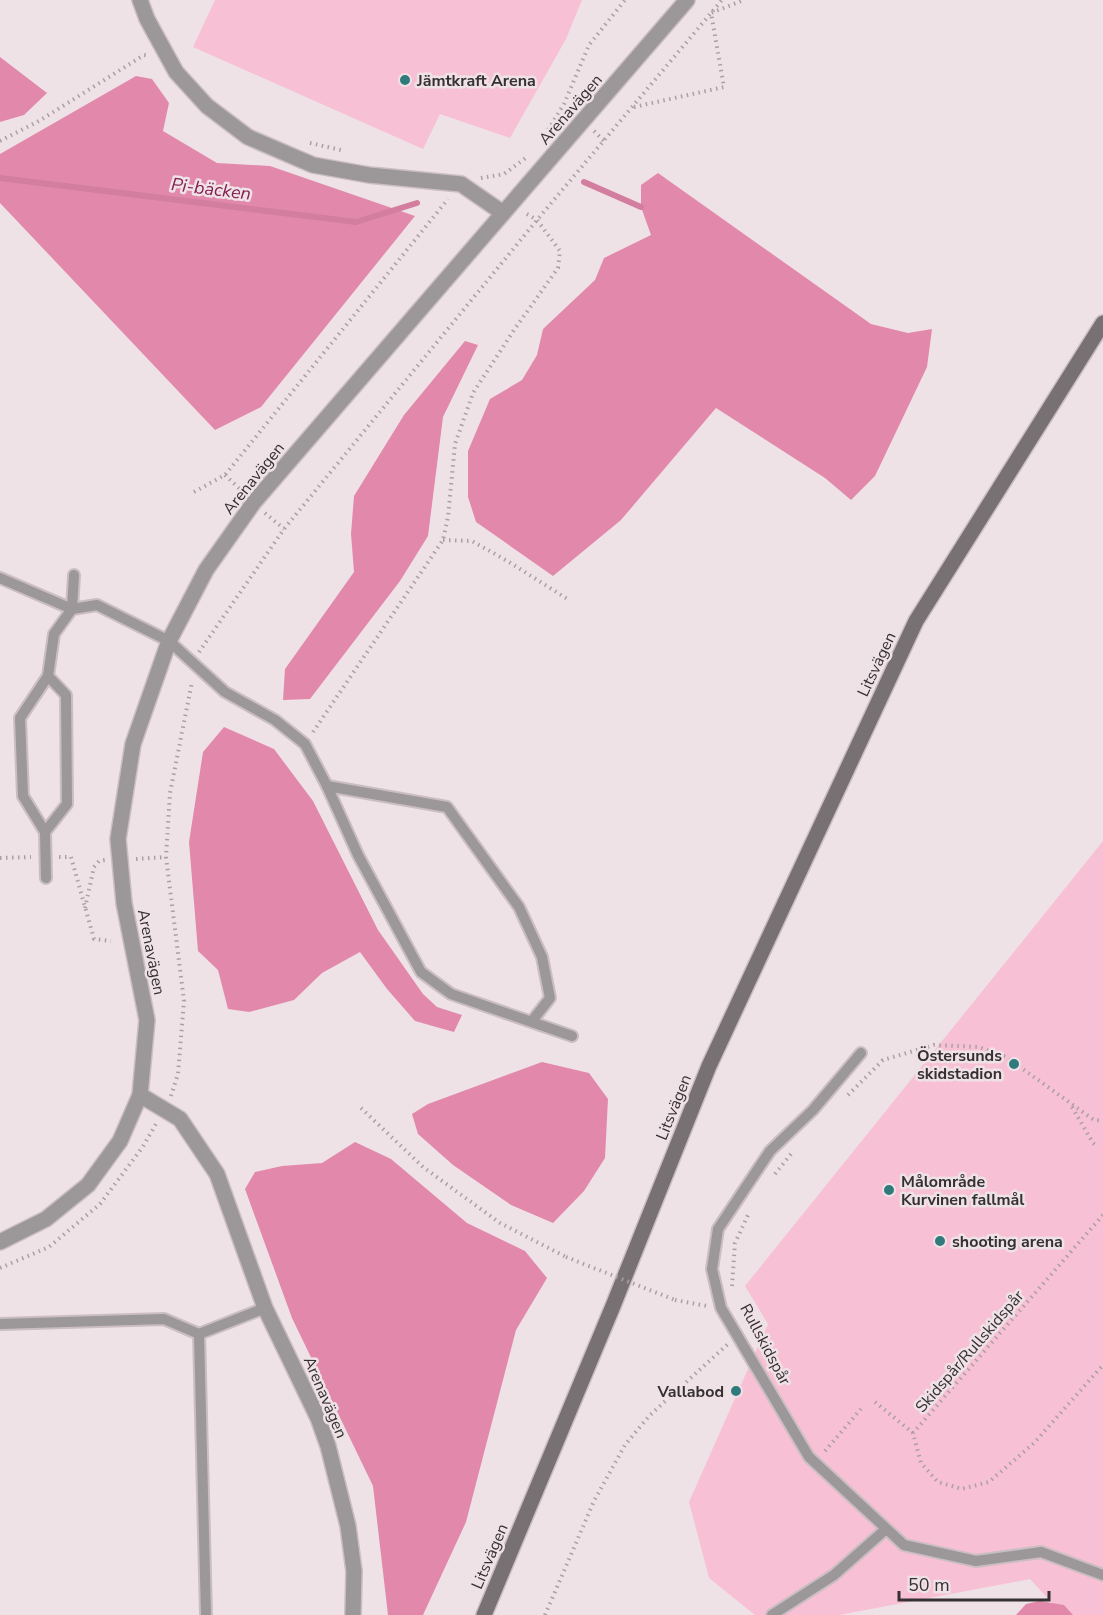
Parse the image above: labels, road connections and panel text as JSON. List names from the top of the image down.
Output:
{
  "streets": {
    "main road": ["Litsvägen"],
    "street": ["Arenavägen"],
    "path": ["Rullskidspår", "Skidspår/Rullskidspår"]
  },
  "water": ["Pi-bäcken"],
  "places": [
    "Jämtkraft Arena",
    "Östersunds skidstadion",
    "Målområde Kurvinen fallmål",
    "shooting arena",
    "Vallabod"
  ],
  "scale_bar": "50 m"
}
